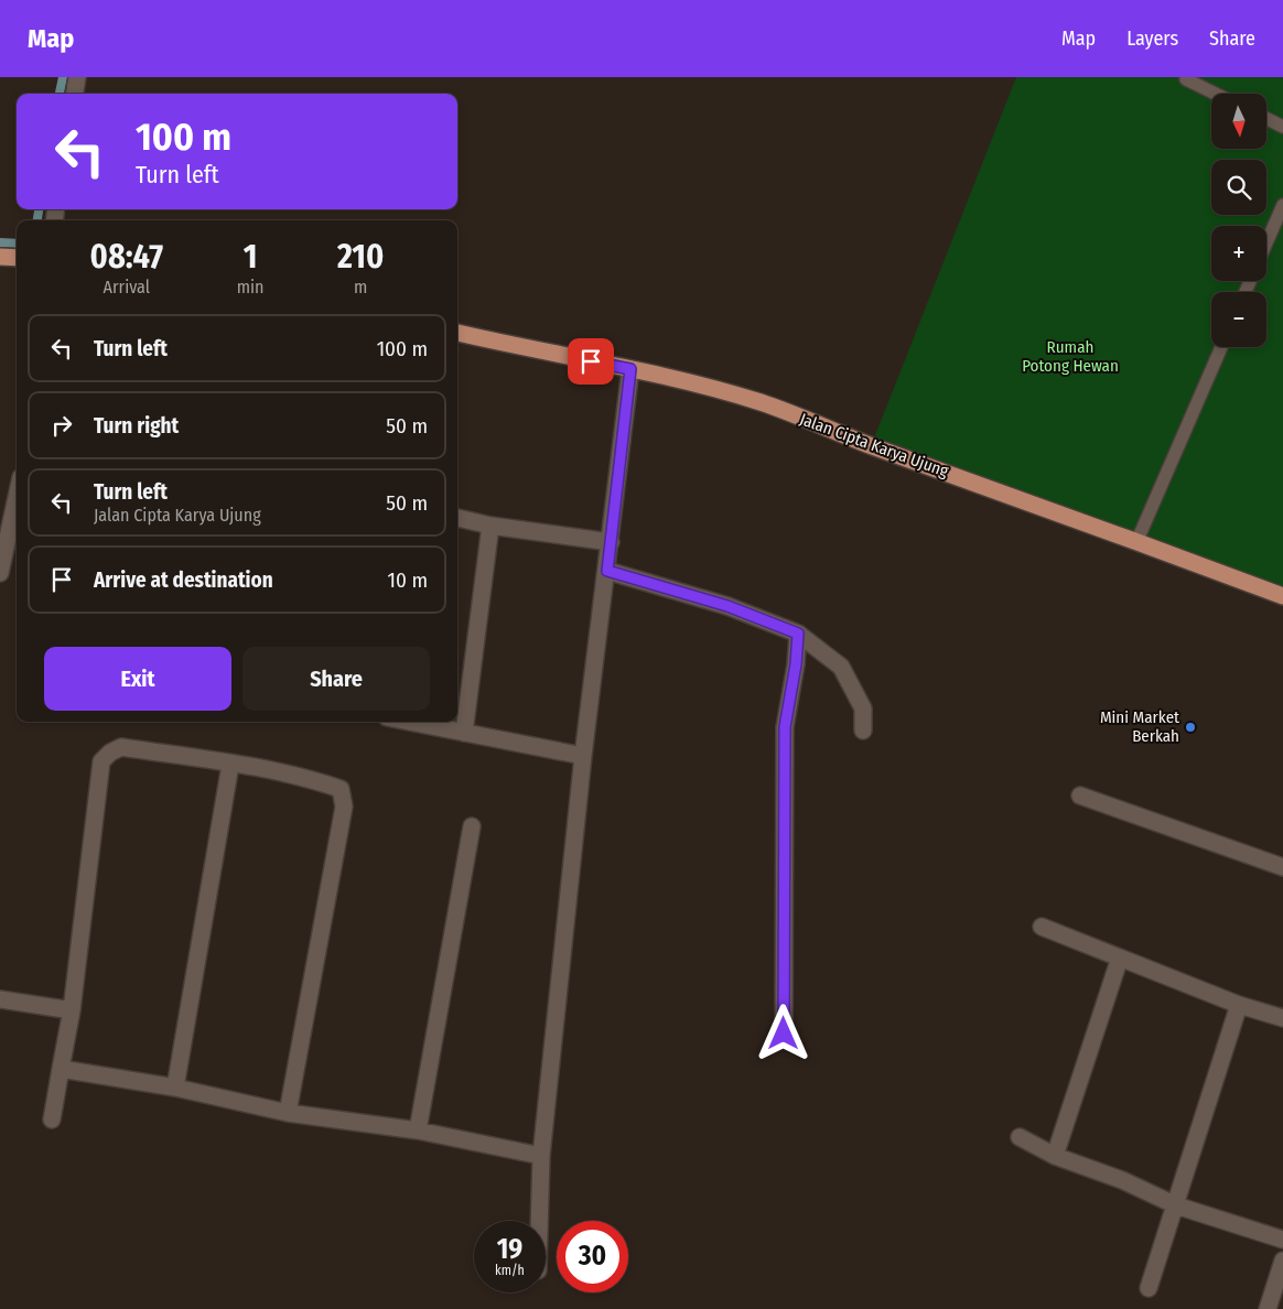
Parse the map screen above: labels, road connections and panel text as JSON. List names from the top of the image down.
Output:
{
  "streets": {
    "main road": ["Jalan Cipta Karya Ujung"]
  },
  "parks": ["Rumah Potong Hewan"],
  "places": ["Mini Market Berkah"],
  "north": "bottom",
  "page": {
    "header": "Map",
    "nav": ["Map", "Layers", "Share"],
    "map_buttons": ["+", "−"],
    "turn": ["100 m", "Turn left"],
    "eta": [
      "08:47",
      "Arrival",
      "1",
      "min",
      "210",
      "m"
    ],
    "list": [
      {
        "name": "Turn left",
        "value": "100 m"
      },
      {
        "name": "Turn right",
        "value": "50 m"
      },
      {
        "name": "Turn left",
        "note": "Jalan Cipta Karya Ujung",
        "value": "50 m"
      },
      {
        "name": "Arrive at destination",
        "value": "10 m"
      }
    ],
    "buttons": ["Exit", "Share"],
    "speed": "19 km/h",
    "limit": "30"
  }
}
